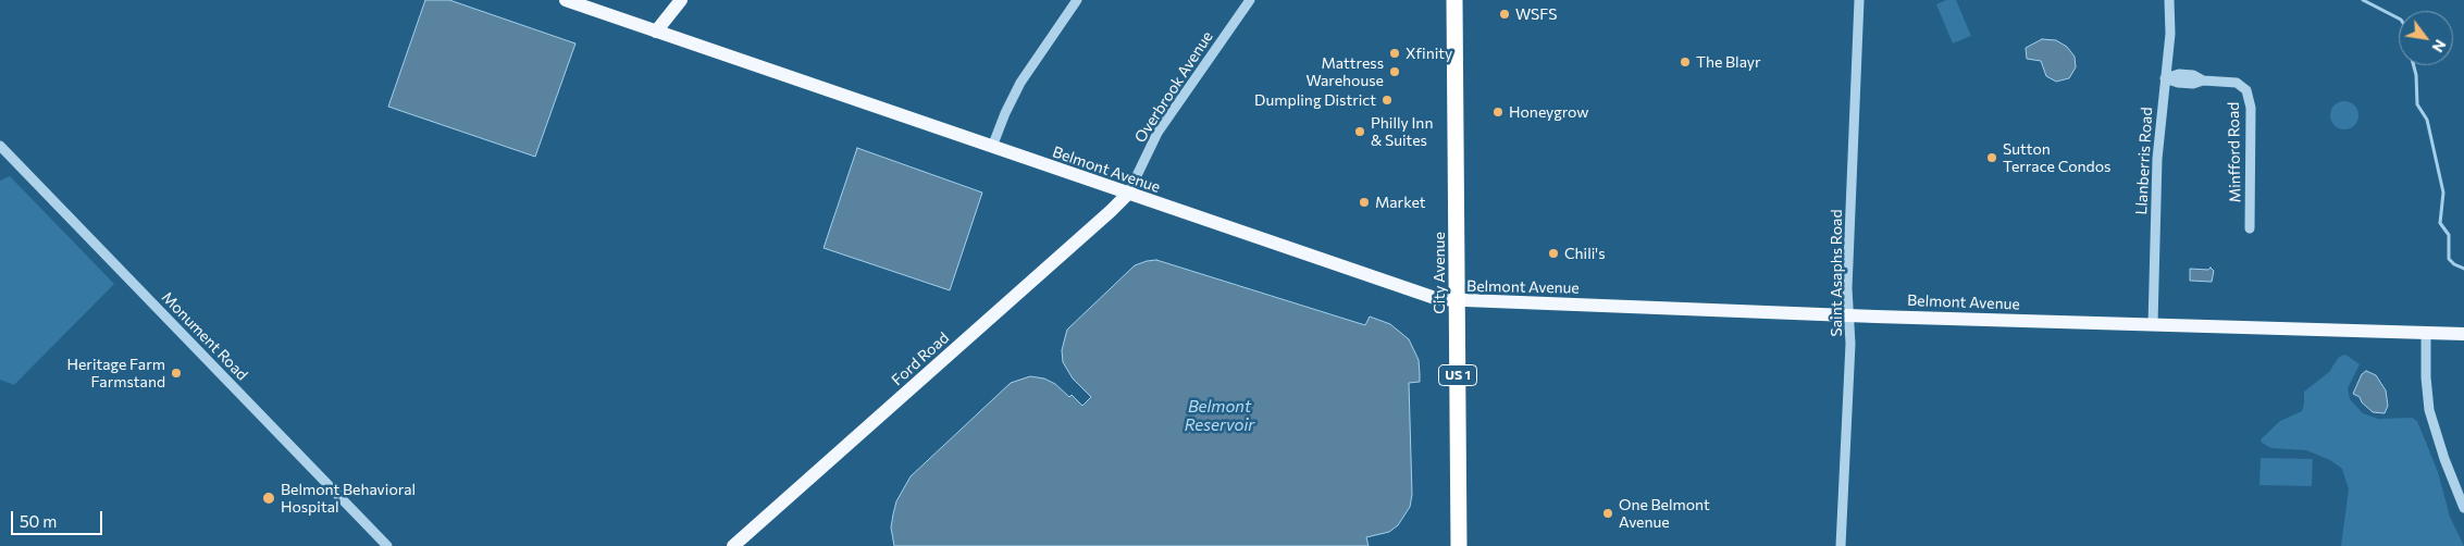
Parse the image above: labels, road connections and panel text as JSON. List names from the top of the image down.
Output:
{
  "streets": {
    "highway": ["City Avenue", "US 1"],
    "main road": ["Belmont Avenue", "Ford Road"],
    "street": [
      "Overbrook Avenue",
      "Minfford Road",
      "Llanberris Road",
      "Saint Asaphs Road",
      "Monument Road"
    ]
  },
  "crossings": [
    ["Overbrook Avenue", "Belmont Avenue"],
    ["Overbrook Avenue", "Ford Road"],
    ["Minfford Road", "Llanberris Road"],
    ["Llanberris Road", "Belmont Avenue"],
    ["Belmont Avenue", "City Avenue"],
    ["Belmont Avenue", "Saint Asaphs Road"],
    ["Belmont Avenue", "Ford Road"]
  ],
  "water": ["Belmont Reservoir"],
  "places": [
    "WSFS",
    "Xfinity",
    "The Blayr",
    "Mattress Warehouse",
    "Dumpling District",
    "Honeygrow",
    "Philly Inn & Suites",
    "Sutton Terrace Condos",
    "Market",
    "Chili's",
    "Heritage Farm Farmstand",
    "Belmont Behavioral Hospital",
    "One Belmont Avenue"
  ],
  "scale_bar": "50 m",
  "north": "bottom right"
}
